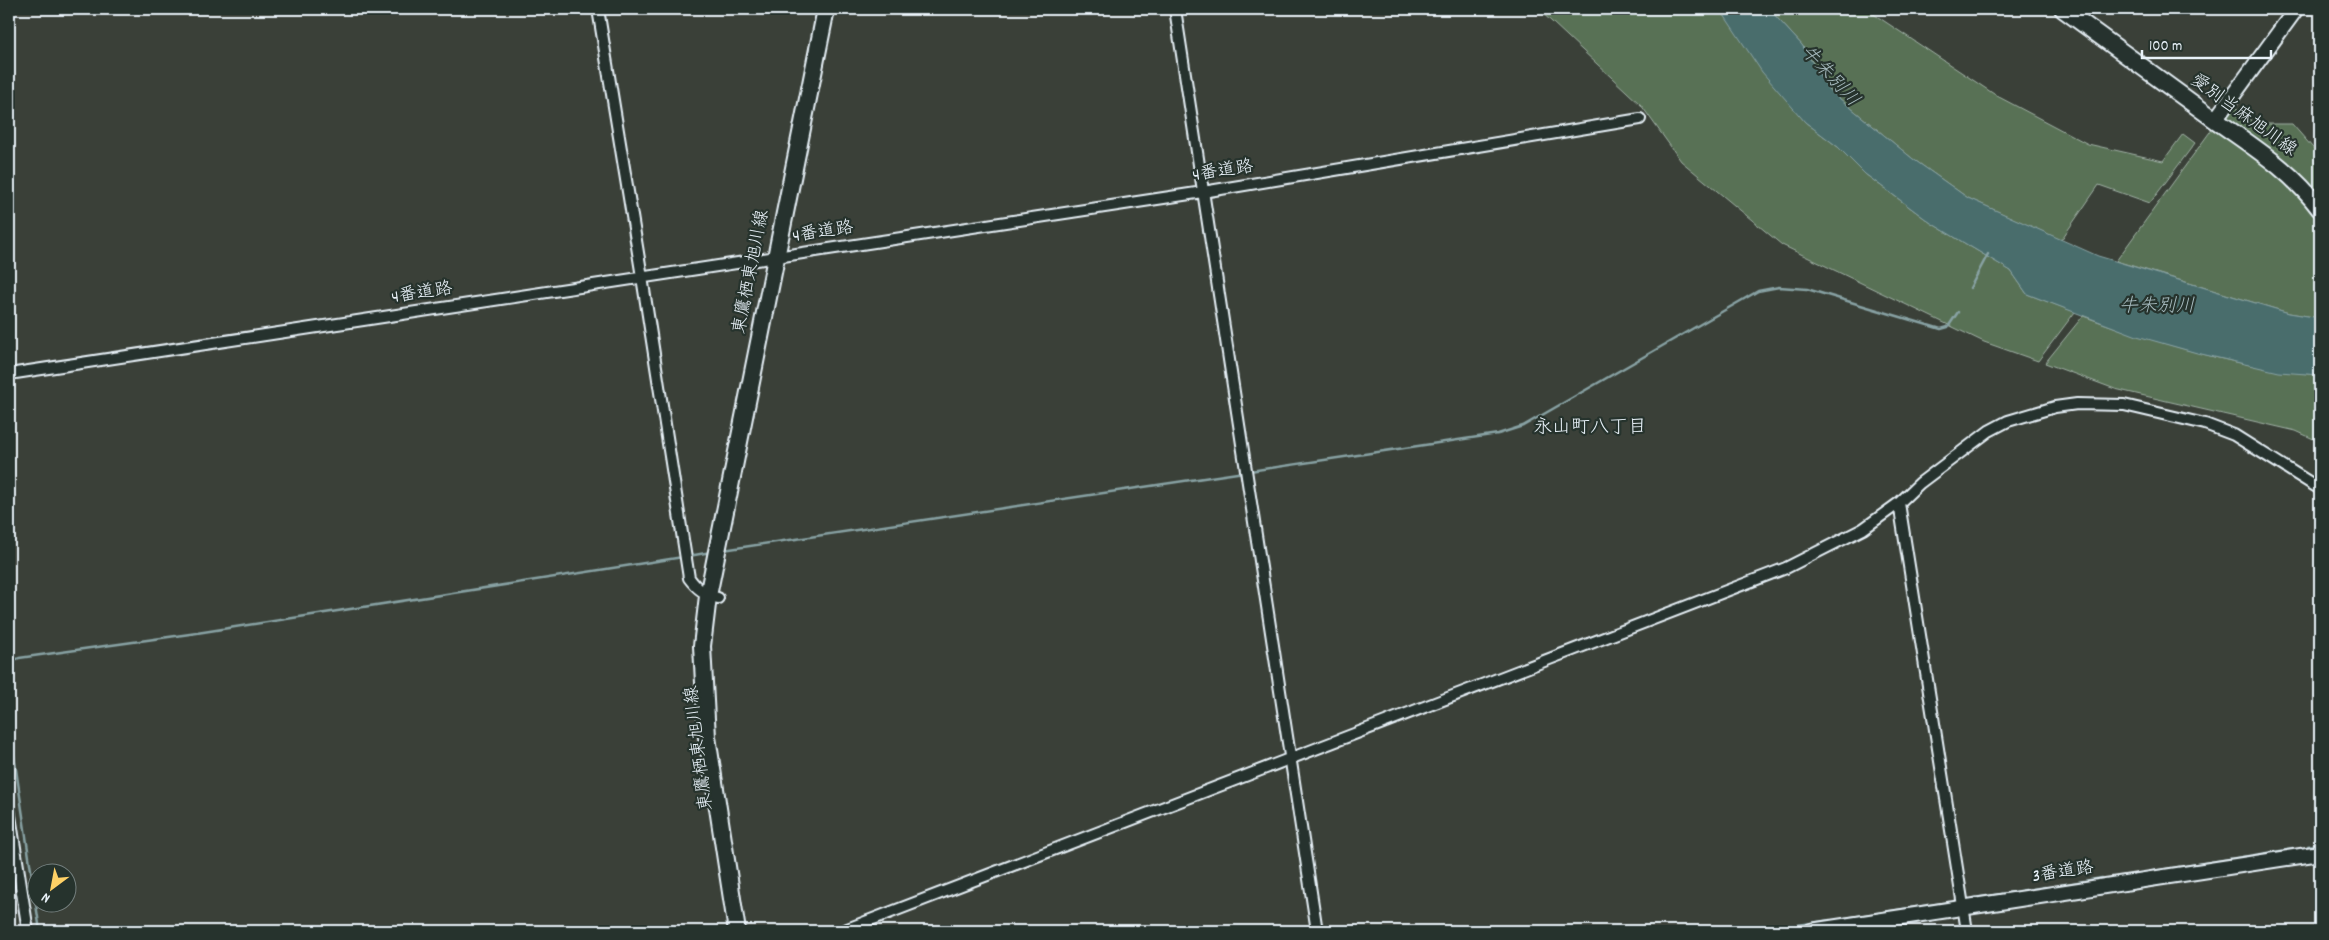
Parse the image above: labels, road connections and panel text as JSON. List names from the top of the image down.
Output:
{
  "streets": {
    "main road": ["愛別当麻旭川線", "東鷹栖東旭川線"],
    "street": ["4番道路", "3番道路"]
  },
  "crossings": [
    ["4番道路", "東鷹栖東旭川線"]
  ],
  "districts": ["永山町八丁目"],
  "water": ["牛朱別川"],
  "scale_bar": "100 m",
  "north": "bottom left"
}
